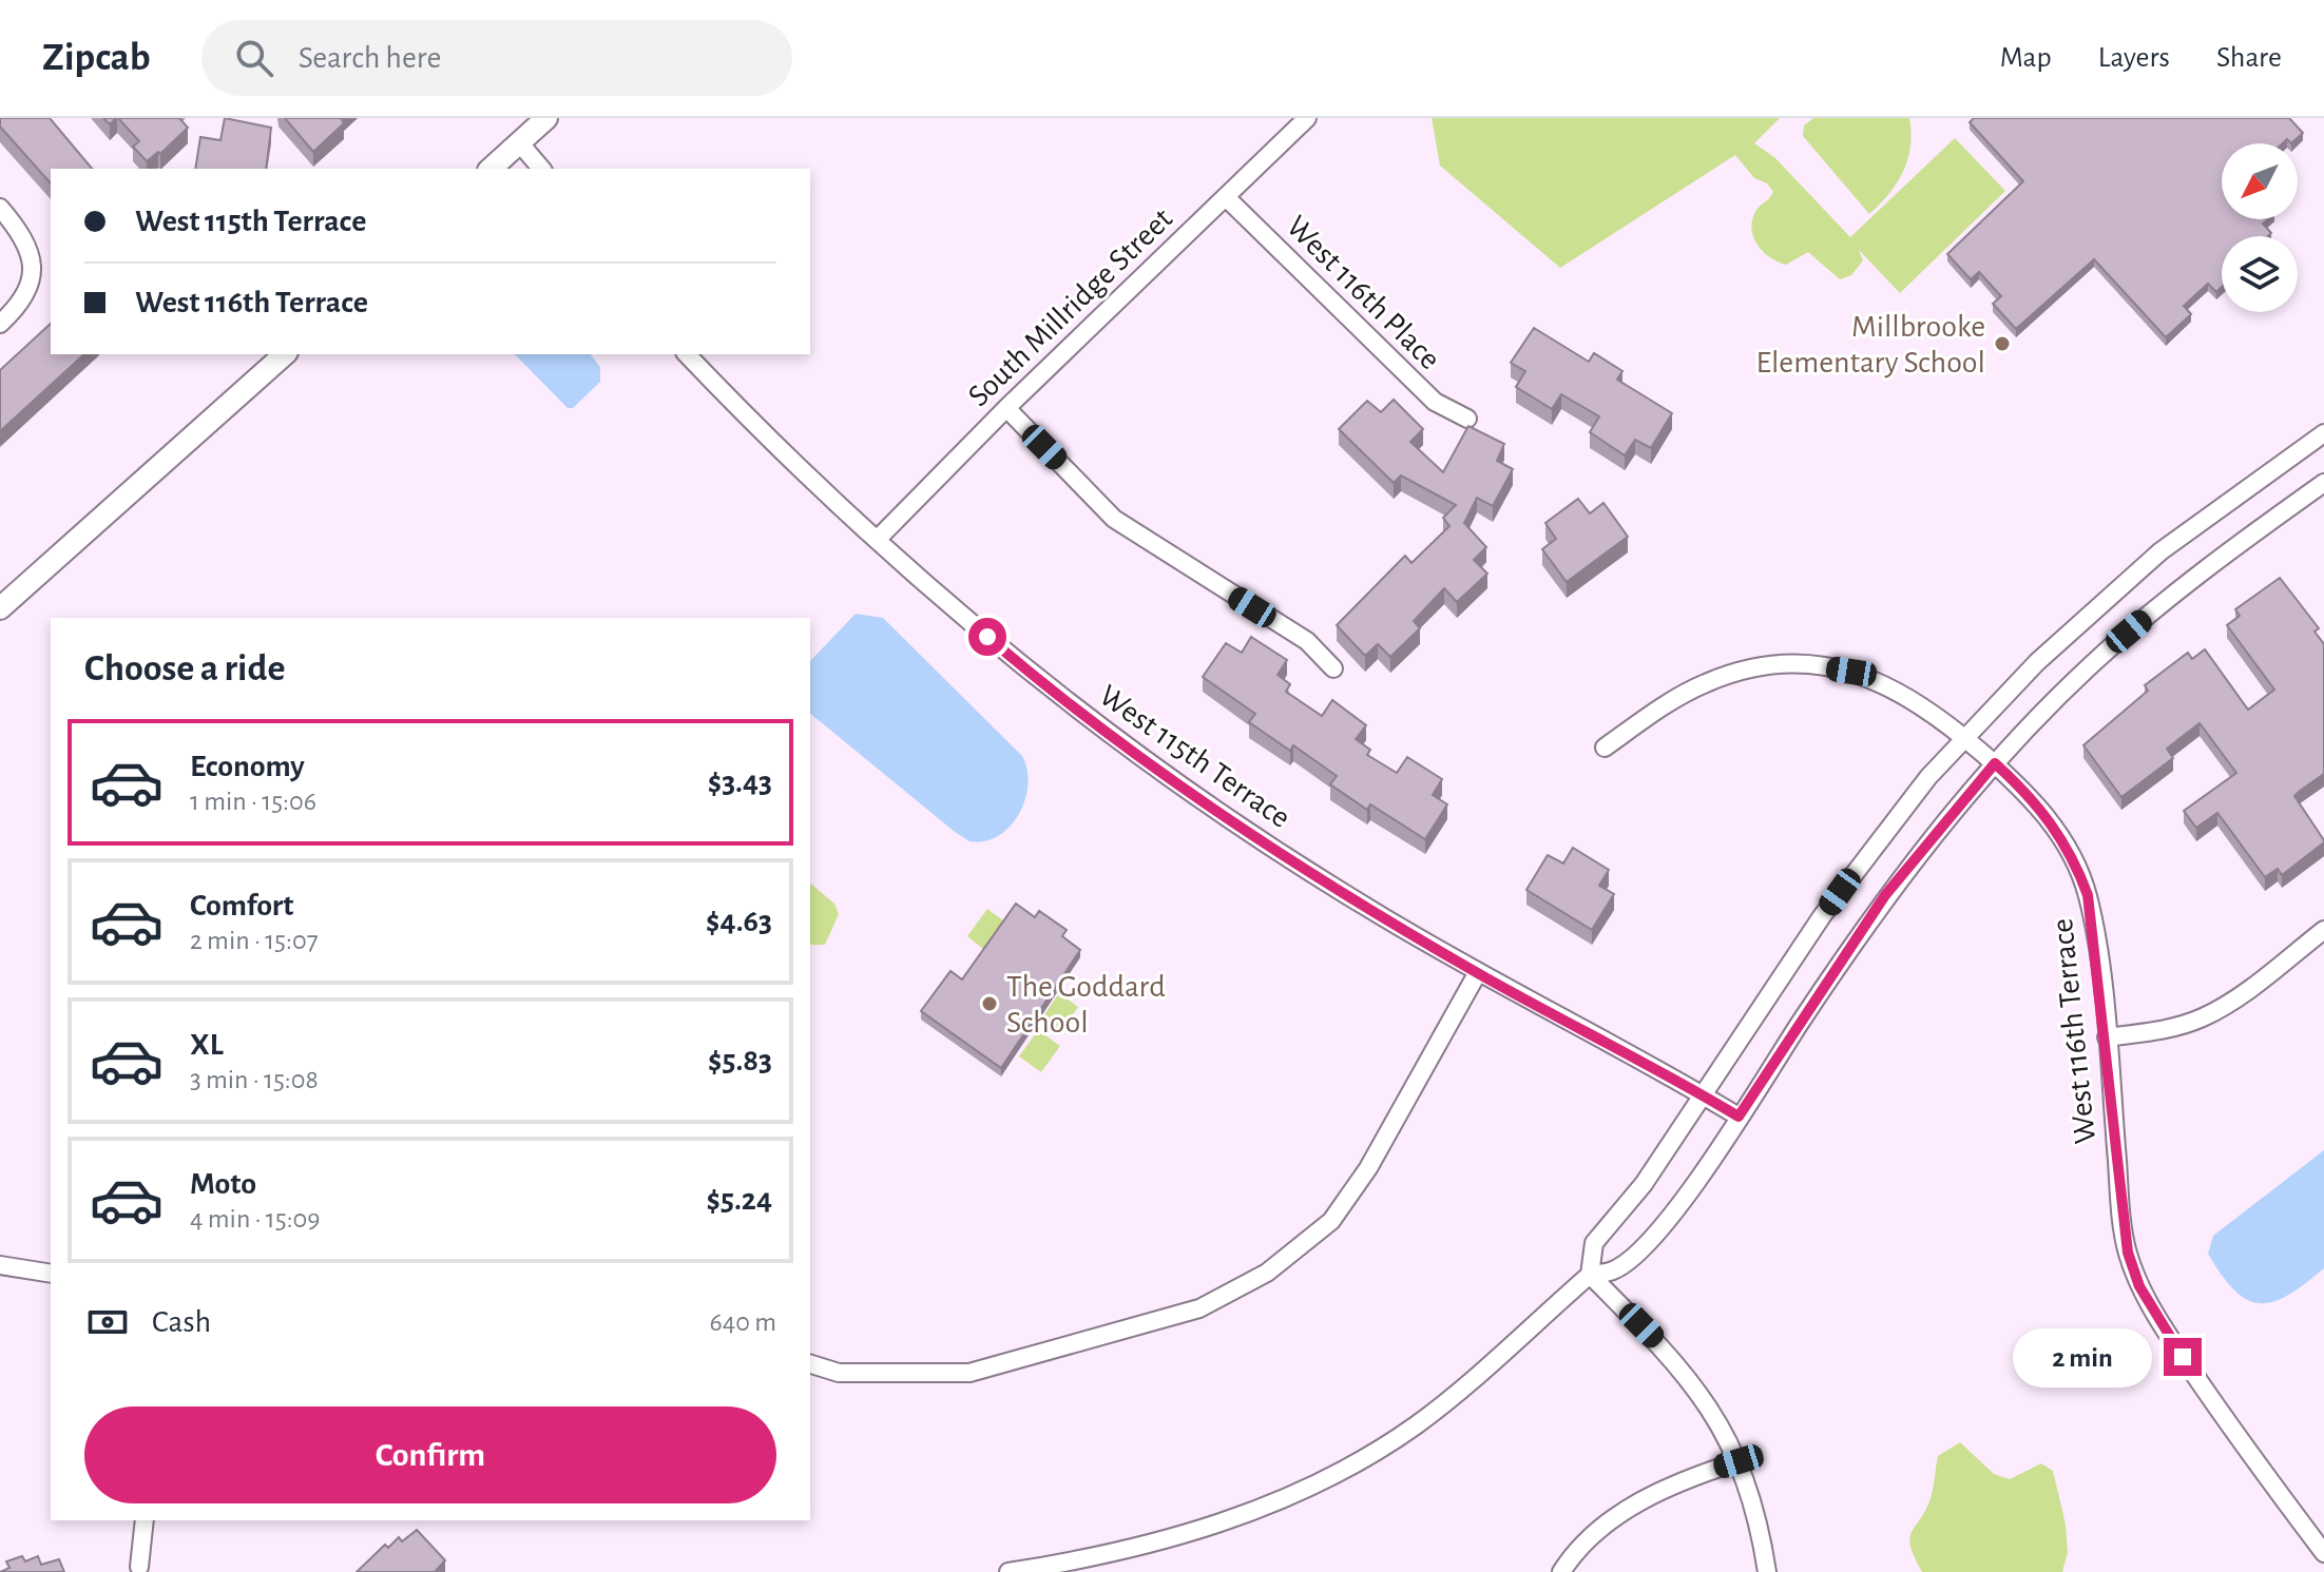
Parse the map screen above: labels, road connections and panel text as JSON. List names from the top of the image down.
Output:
{
  "streets": {
    "street": [
      "West 116th Place",
      "South Millridge Street",
      "West 115th Terrace",
      "West 116th Terrace"
    ]
  },
  "crossings": [
    ["West 116th Place", "South Millridge Street"],
    ["South Millridge Street", "West 115th Terrace"]
  ],
  "places": ["Millbrooke Elementary School", "The Goddard School"],
  "north": "bottom left",
  "page": {
    "header": "Zipcab",
    "search": "Search here",
    "nav": ["Map", "Layers", "Share"],
    "banner": ["West 115th Terrace", "West 116th Terrace"],
    "heading": "Choose a ride",
    "list": [
      {
        "name": "Economy",
        "note": "1 min · 15:06",
        "value": "$3.43"
      },
      {
        "name": "Comfort",
        "note": "2 min · 15:07",
        "value": "$4.63"
      },
      {
        "name": "XL",
        "note": "3 min · 15:08",
        "value": "$5.83"
      },
      {
        "name": "Moto",
        "note": "4 min · 15:09",
        "value": "$5.24"
      }
    ],
    "pay": ["Cash", "640 m"],
    "bubble": "2 min",
    "buttons": "Confirm"
  }
}
